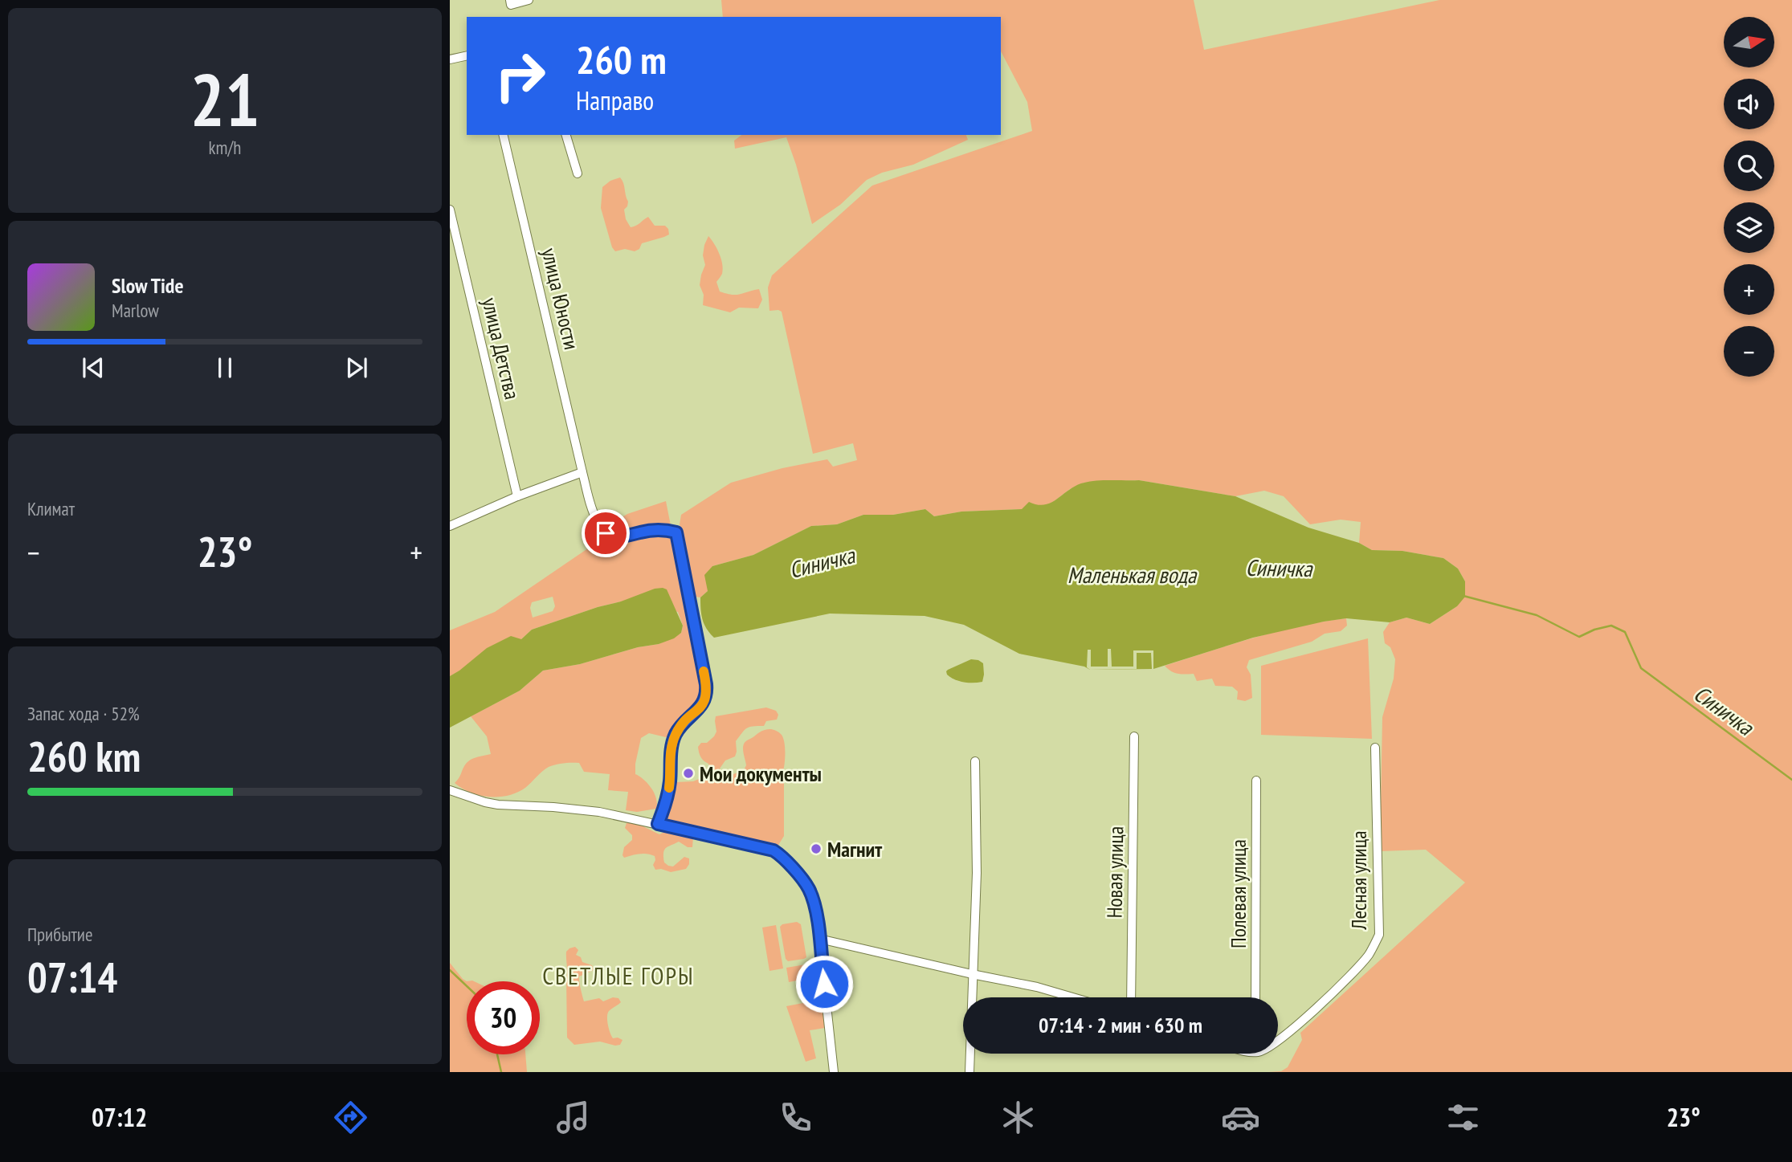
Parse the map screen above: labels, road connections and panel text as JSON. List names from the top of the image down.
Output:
{
  "streets": {
    "street": [
      "улица Юности",
      "улица Детства",
      "Новая улица",
      "Лесная улица",
      "Полевая улица"
    ]
  },
  "districts": ["СВЕТЛЫЕ ГОРЫ"],
  "water": ["Синичка", "Маленькая вода"],
  "places": ["Мои документы", "Магнит"],
  "north": "right",
  "page": {
    "tile": [
      ["21", "km/h"],
      "Климат",
      ["Запас хода · 52%", "260 km"],
      ["Прибытие", "07:14"]
    ],
    "map_buttons": ["+", "−"],
    "turn": ["260 m", "Направо"],
    "song": ["Slow Tide", "Marlow"],
    "heat": ["−", "23°", "+"],
    "limit": "30",
    "trip": "07:14 · 2 мин · 630 m",
    "tabs": ["07:12", "23°"]
  }
}
